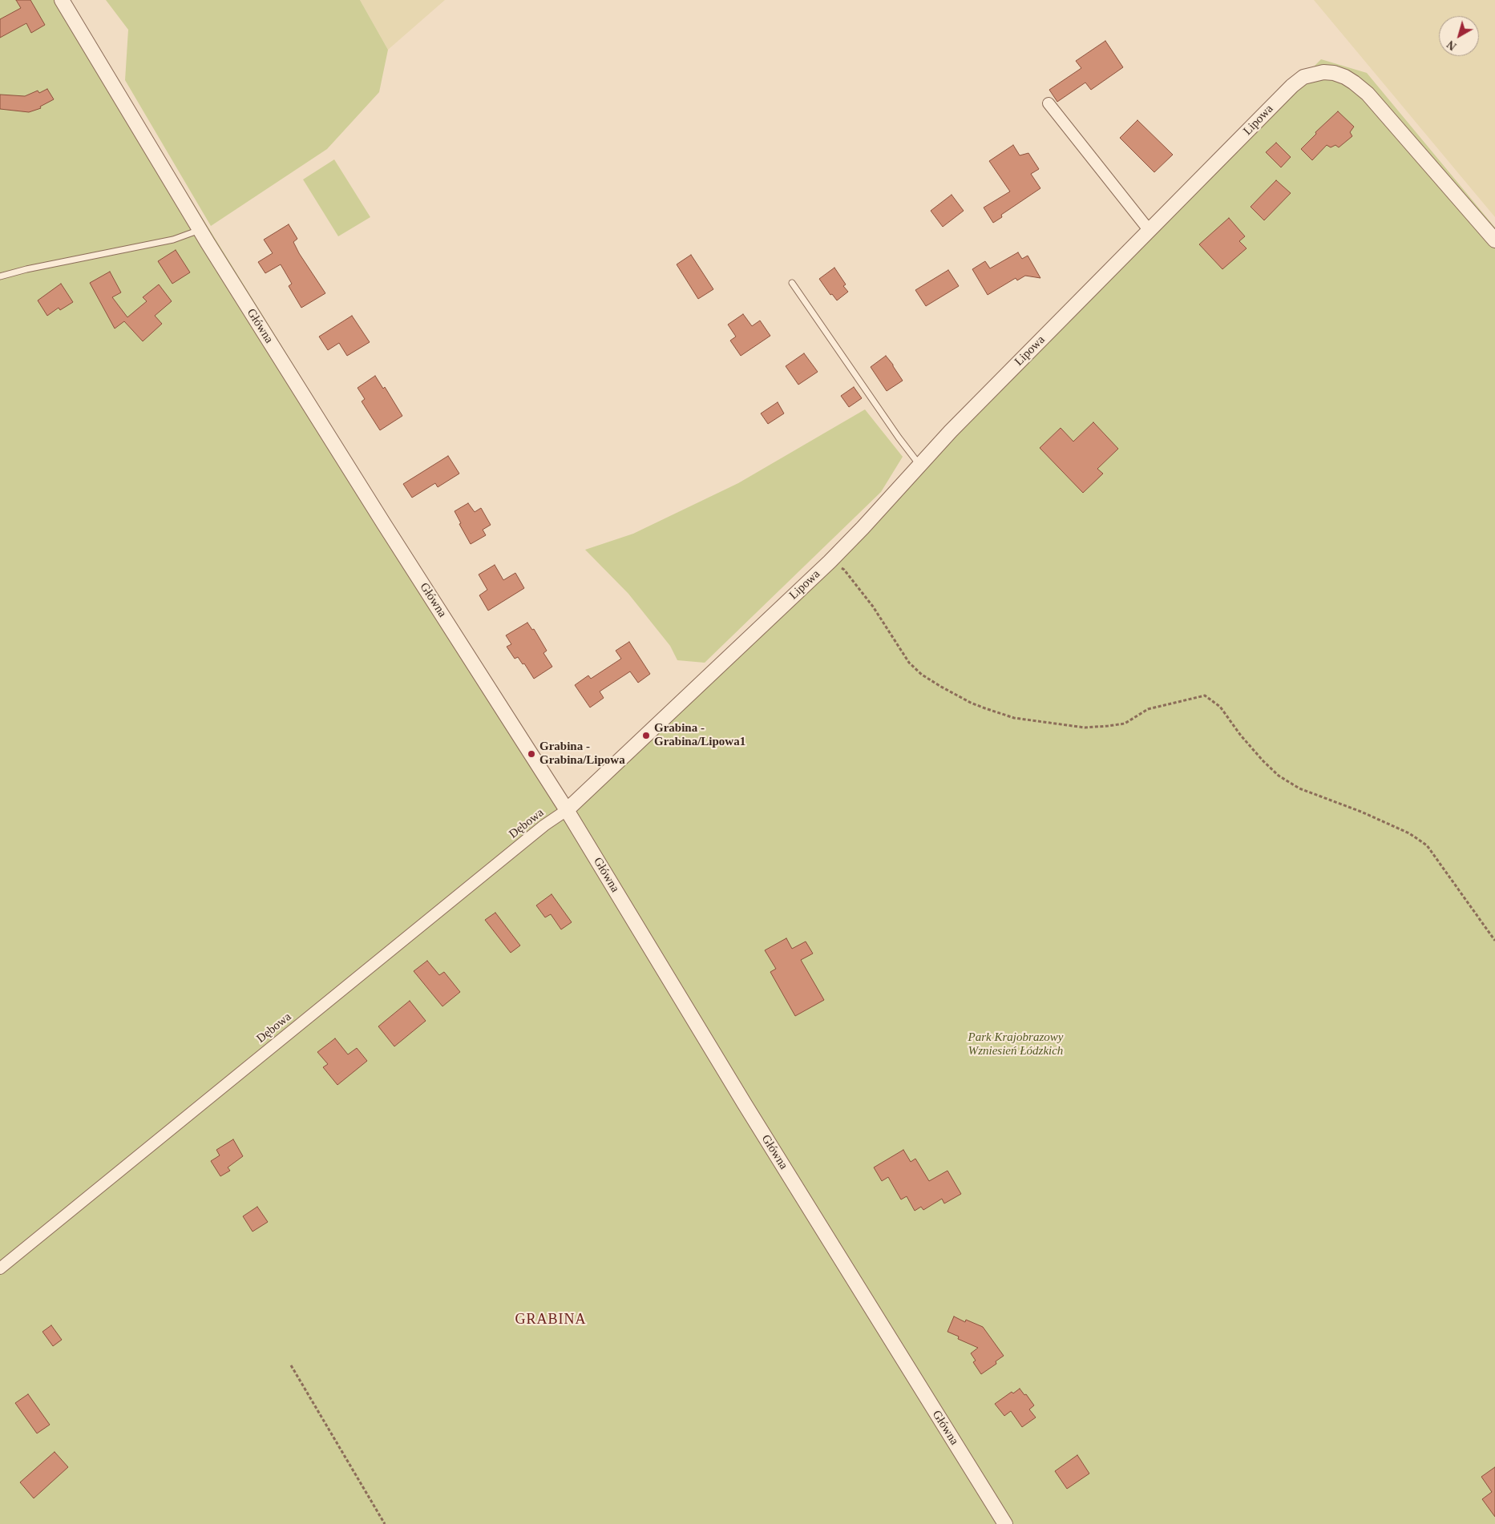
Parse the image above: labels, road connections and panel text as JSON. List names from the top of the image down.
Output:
{
  "streets": {
    "street": ["Lipowa", "Główna", "Dębowa"]
  },
  "crossings": [
    ["Lipowa", "Główna"],
    ["Lipowa", "Dębowa"],
    ["Główna", "Dębowa"]
  ],
  "districts": ["GRABINA"],
  "parks": ["Park Krajobrazowy Wzniesień Łódzkich"],
  "places": ["Grabina - Grabina/Lipowa1", "Grabina - Grabina/Lipowa"],
  "north": "bottom left"
}
